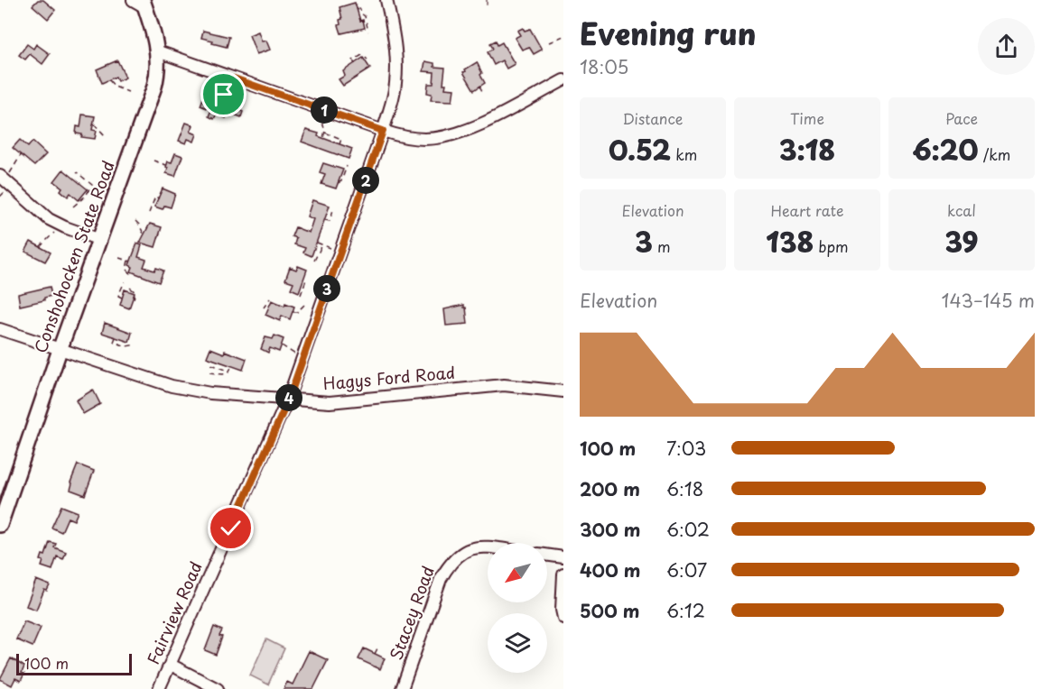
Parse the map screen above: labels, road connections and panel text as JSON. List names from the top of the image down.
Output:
{
  "streets": {
    "main road": ["Conshohocken State Road"],
    "street": ["Hagys Ford Road", "Fairview Road", "Stacey Road"]
  },
  "crossings": [
    ["Conshohocken State Road", "Hagys Ford Road"],
    ["Hagys Ford Road", "Fairview Road"]
  ],
  "scale_bar": "100 m",
  "north": "bottom left",
  "page": {
    "heading": ["Evening run", "18:05"],
    "stats": [
      ["Distance", "0.52 km"],
      ["Time", "3:18"],
      ["Pace", "6:20 /km"],
      ["Elevation", "3 m"],
      ["Heart rate", "138 bpm"],
      ["kcal", "39"]
    ],
    "pins": [
      "1",
      "2",
      "3",
      "4"
    ],
    "chart": ["Elevation", "143–145 m"],
    "list": [
      {
        "name": "100 m",
        "note": "7:03"
      },
      {
        "name": "200 m",
        "note": "6:18"
      },
      {
        "name": "300 m",
        "note": "6:02"
      },
      {
        "name": "400 m",
        "note": "6:07"
      },
      {
        "name": "500 m",
        "note": "6:12"
      }
    ],
    "scale": "100 m"
  }
}
